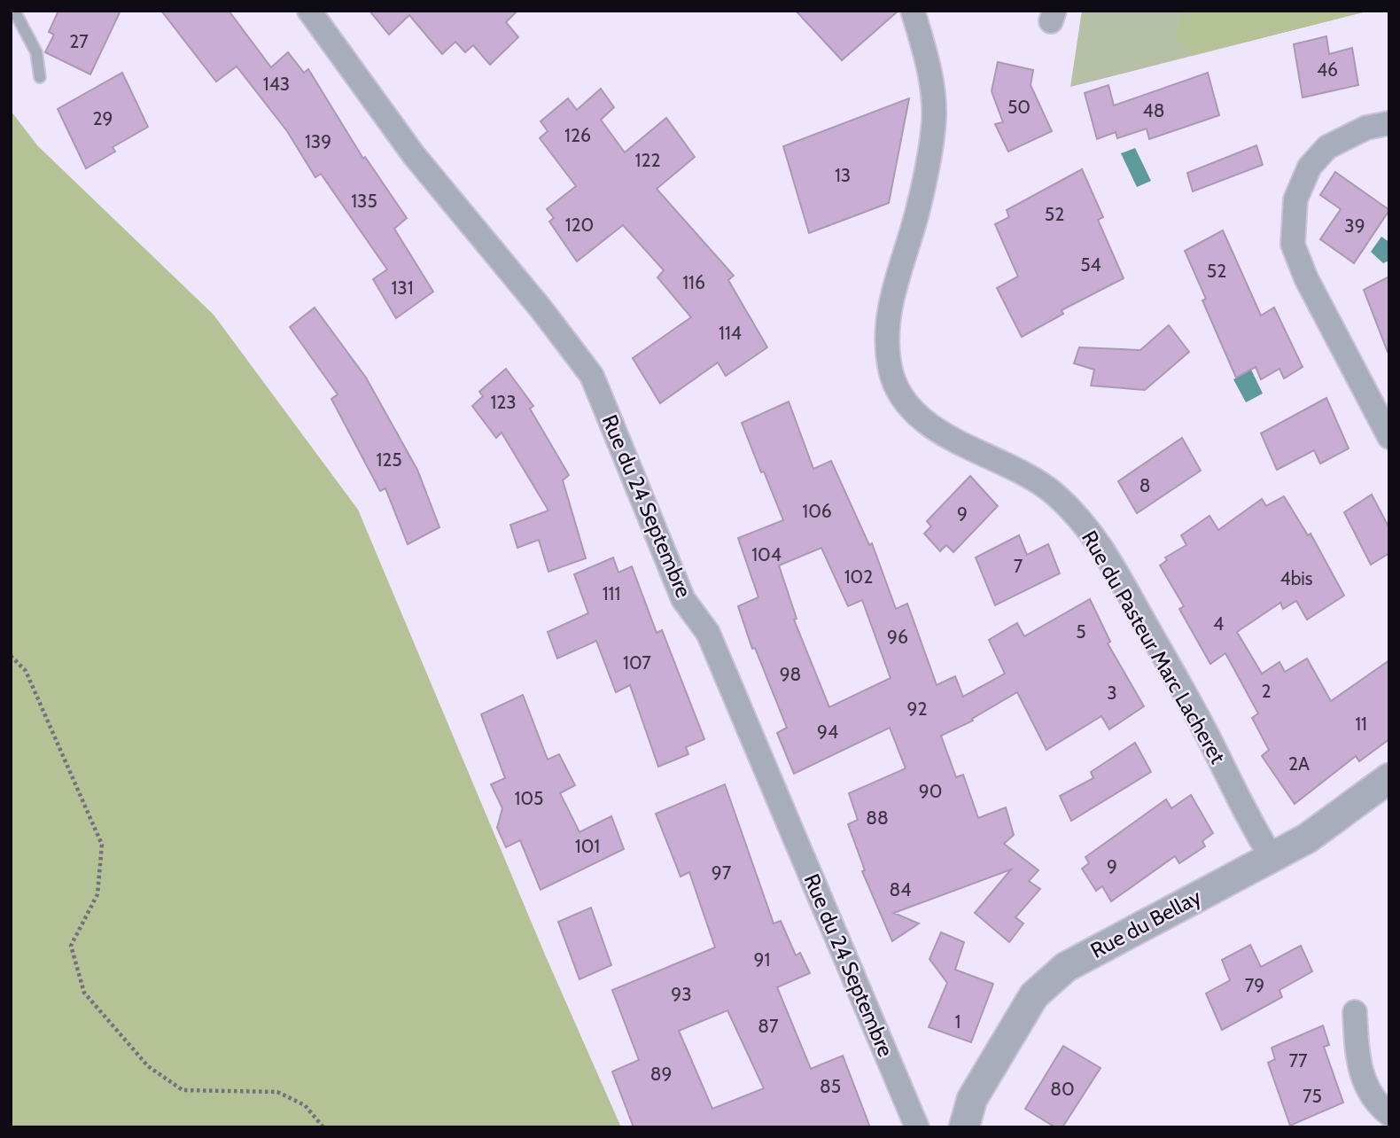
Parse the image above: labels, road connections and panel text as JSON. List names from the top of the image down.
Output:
{
  "streets": {
    "street": ["Rue du 24 Septembre", "Rue du Pasteur Marc Lacheret", "Rue du Bellay"]
  },
  "crossings": [
    ["Rue du Pasteur Marc Lacheret", "Rue du Bellay"]
  ],
  "house_numbers": [
    "27",
    "46",
    "143",
    "50",
    "48",
    "29",
    "126",
    "139",
    "122",
    "13",
    "135",
    "52",
    "120",
    "39",
    "54",
    "52",
    "116",
    "131",
    "114",
    "123",
    "125",
    "8",
    "106",
    "9",
    "104",
    "7",
    "102",
    "4bis",
    "111",
    "4",
    "5",
    "96",
    "107",
    "98",
    "2",
    "3",
    "92",
    "11",
    "94",
    "2A",
    "90",
    "105",
    "88",
    "101",
    "9",
    "97",
    "84",
    "91",
    "79",
    "93",
    "1",
    "87",
    "77",
    "89",
    "85",
    "80",
    "75"
  ]
}
